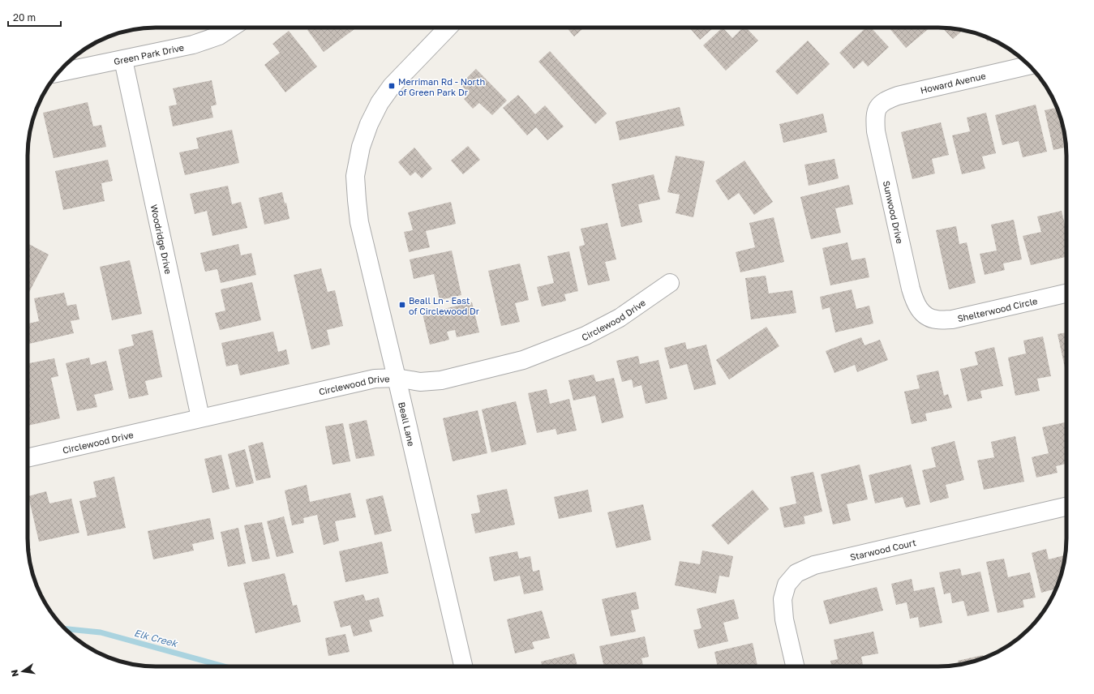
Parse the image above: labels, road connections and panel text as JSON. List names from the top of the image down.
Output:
{
  "streets": {
    "street": [
      "Green Park Drive",
      "Howard Avenue",
      "Sunwood Drive",
      "Woodridge Drive",
      "Shelterwood Circle",
      "Circlewood Drive",
      "Beall Lane",
      "Starwood Court"
    ]
  },
  "crossings": [
    ["Green Park Drive", "Woodridge Drive"],
    ["Howard Avenue", "Sunwood Drive"],
    ["Sunwood Drive", "Shelterwood Circle"],
    ["Woodridge Drive", "Circlewood Drive"],
    ["Circlewood Drive", "Beall Lane"]
  ],
  "water": ["Elk Creek"],
  "places": {
    "transit": ["Merriman Rd - North of Green Park Dr", "Beall Ln - East of Circlewood Dr"]
  },
  "scale_bar": "20 m",
  "north": "left"
}
